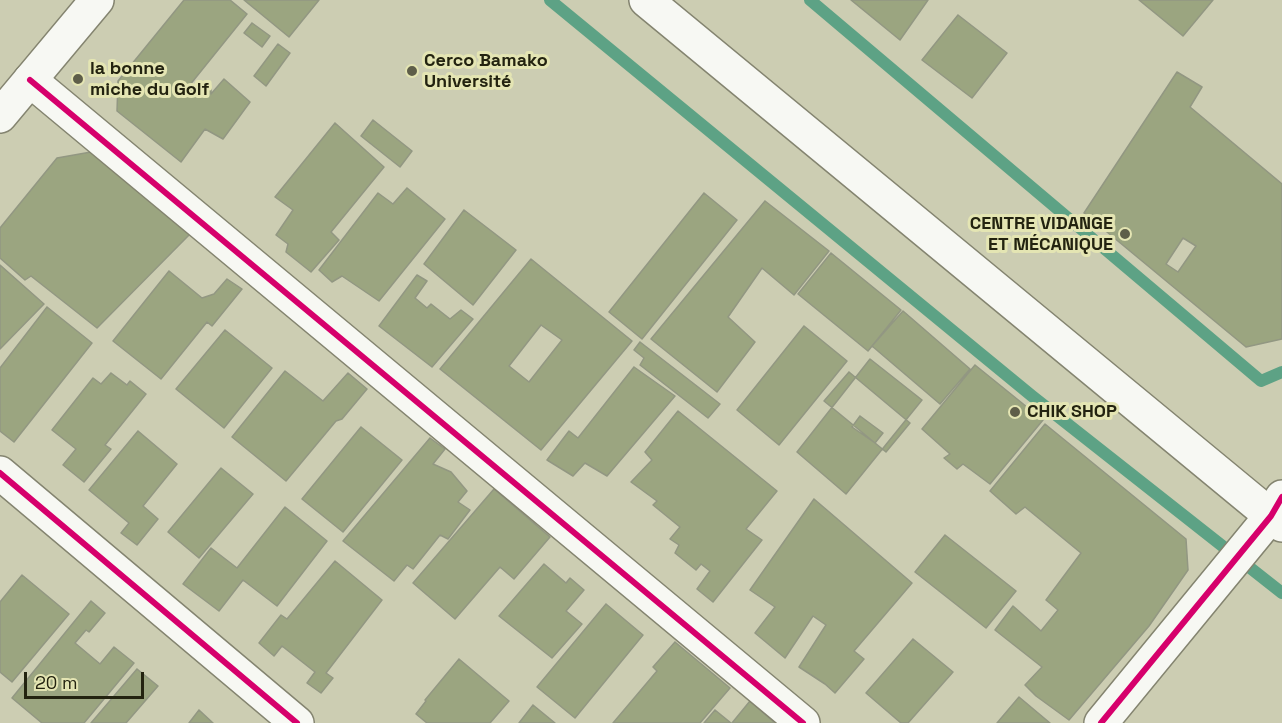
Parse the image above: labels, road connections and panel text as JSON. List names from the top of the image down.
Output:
{
  "places": [
    "Cerco Bamako Université",
    "la bonne miche du Golf",
    "CENTRE VIDANGE ET MÉCANIQUE",
    "CHIK SHOP"
  ],
  "scale_bar": "20 m"
}
